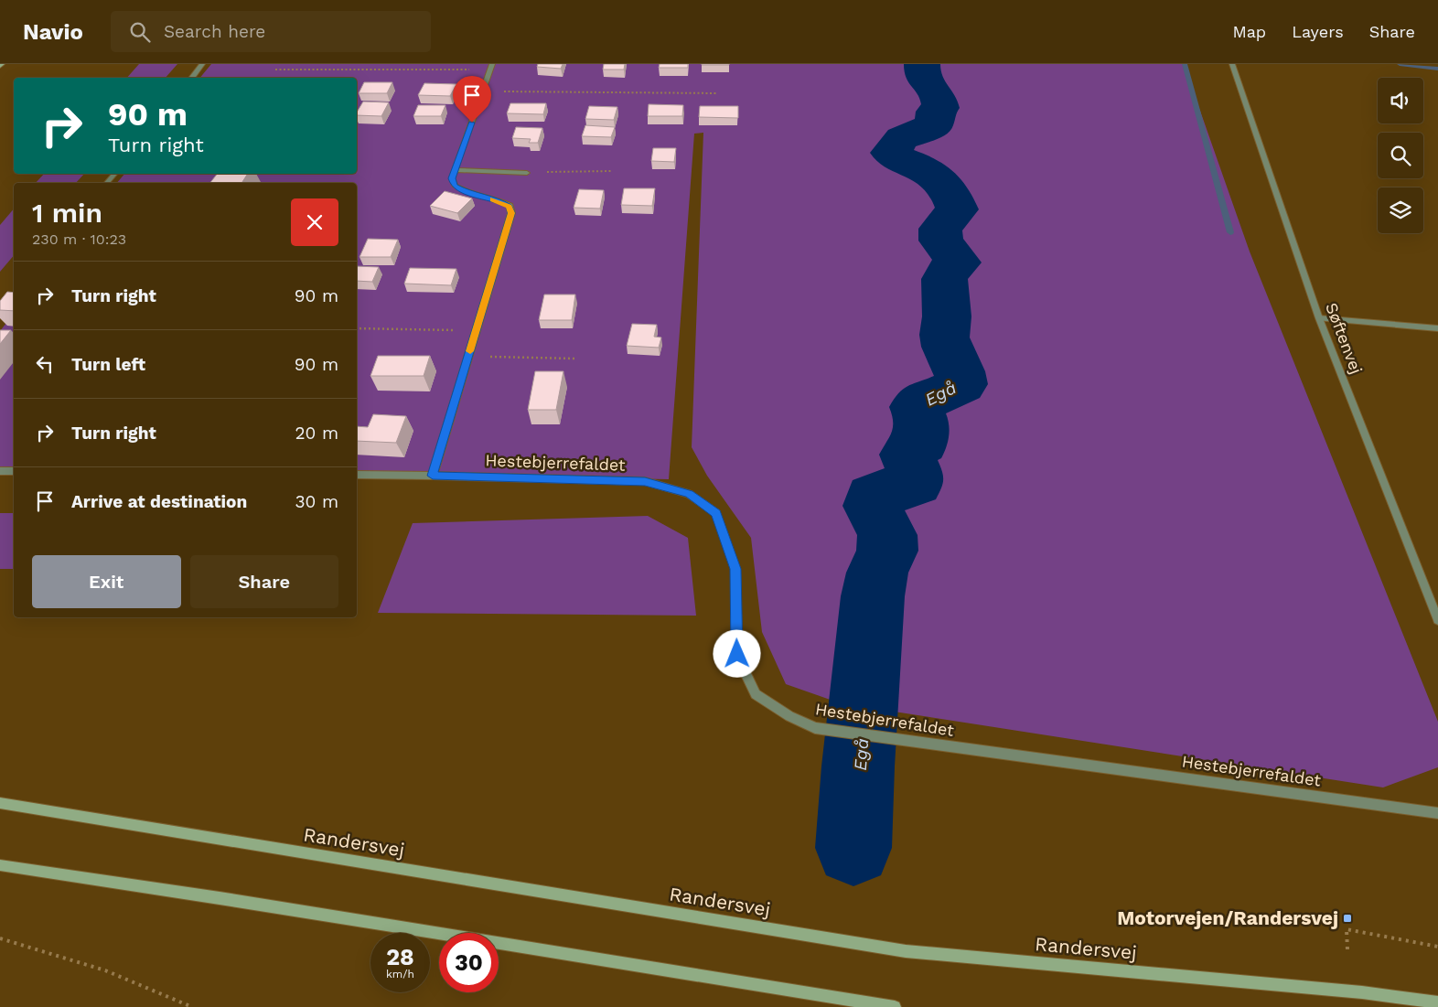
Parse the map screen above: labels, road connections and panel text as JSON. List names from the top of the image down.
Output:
{
  "streets": {
    "main road": ["Randersvej"],
    "street": ["Søftenvej", "Hestebjerrefaldet"]
  },
  "water": ["Egå"],
  "places": {
    "transit": ["Motorvejen/Randersvej"]
  },
  "page": {
    "header": "Navio",
    "search": "Search here",
    "nav": ["Map", "Layers", "Share"],
    "turn": ["90 m", "Turn right"],
    "heading": ["1 min", "230 m · 10:23"],
    "list": [
      {
        "name": "Turn right",
        "value": "90 m"
      },
      {
        "name": "Turn left",
        "value": "90 m"
      },
      {
        "name": "Turn right",
        "value": "20 m"
      },
      {
        "name": "Arrive at destination",
        "value": "30 m"
      }
    ],
    "buttons": ["Exit", "Share"],
    "speed": "28 km/h",
    "limit": "30"
  }
}
